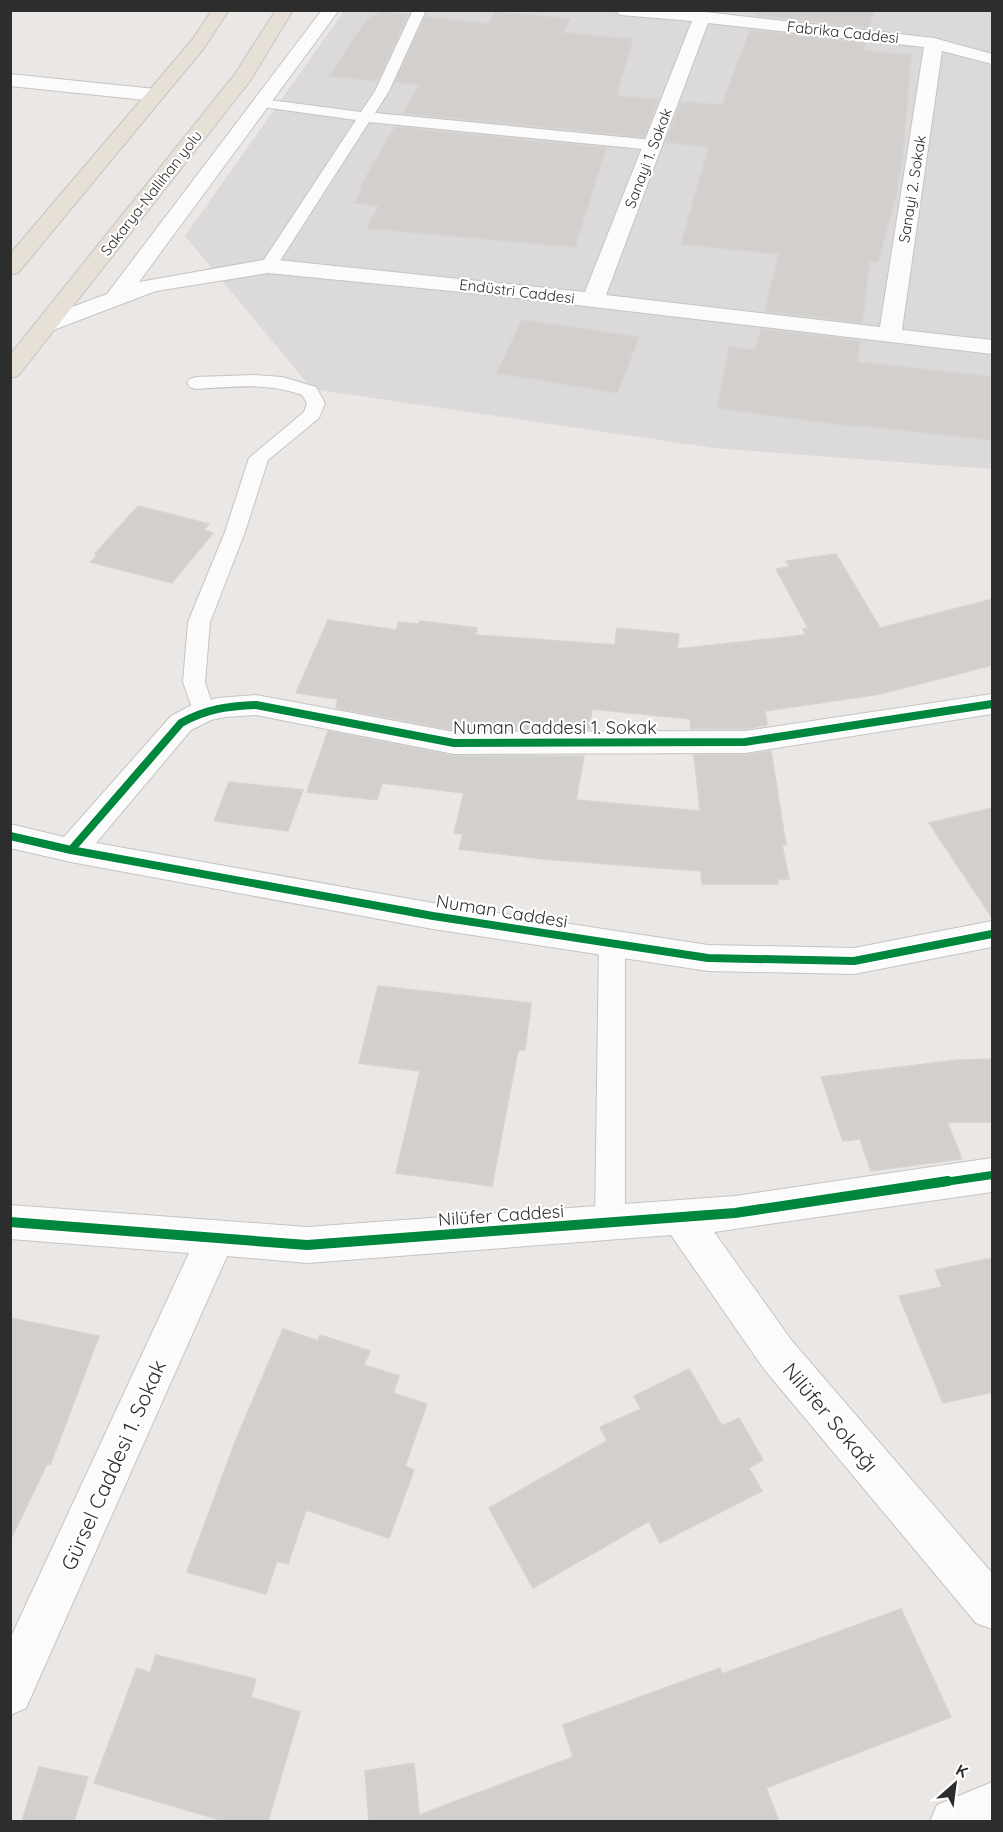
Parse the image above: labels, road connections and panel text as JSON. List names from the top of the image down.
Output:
{
  "streets": {
    "main road": ["Sakarya-Nallıhan yolu"],
    "street": [
      "Fabrika Caddesi",
      "Sanayi 1. Sokak",
      "Sanayi 2. Sokak",
      "Endüstri Caddesi",
      "Numan Caddesi 1. Sokak",
      "Numan Caddesi",
      "Nilüfer Caddesi",
      "Nilüfer Sokağı",
      "Gürsel Caddesi 1. Sokak"
    ]
  },
  "crossings": [
    ["Fabrika Caddesi", "Sanayi 1. Sokak"],
    ["Fabrika Caddesi", "Sanayi 2. Sokak"],
    ["Sanayi 1. Sokak", "Endüstri Caddesi"],
    ["Sanayi 2. Sokak", "Endüstri Caddesi"],
    ["Sakarya-Nallıhan yolu", "Endüstri Caddesi"],
    ["Numan Caddesi 1. Sokak", "Numan Caddesi"],
    ["Nilüfer Caddesi", "Nilüfer Sokağı"],
    ["Nilüfer Caddesi", "Gürsel Caddesi 1. Sokak"]
  ],
  "north": "top right"
}
